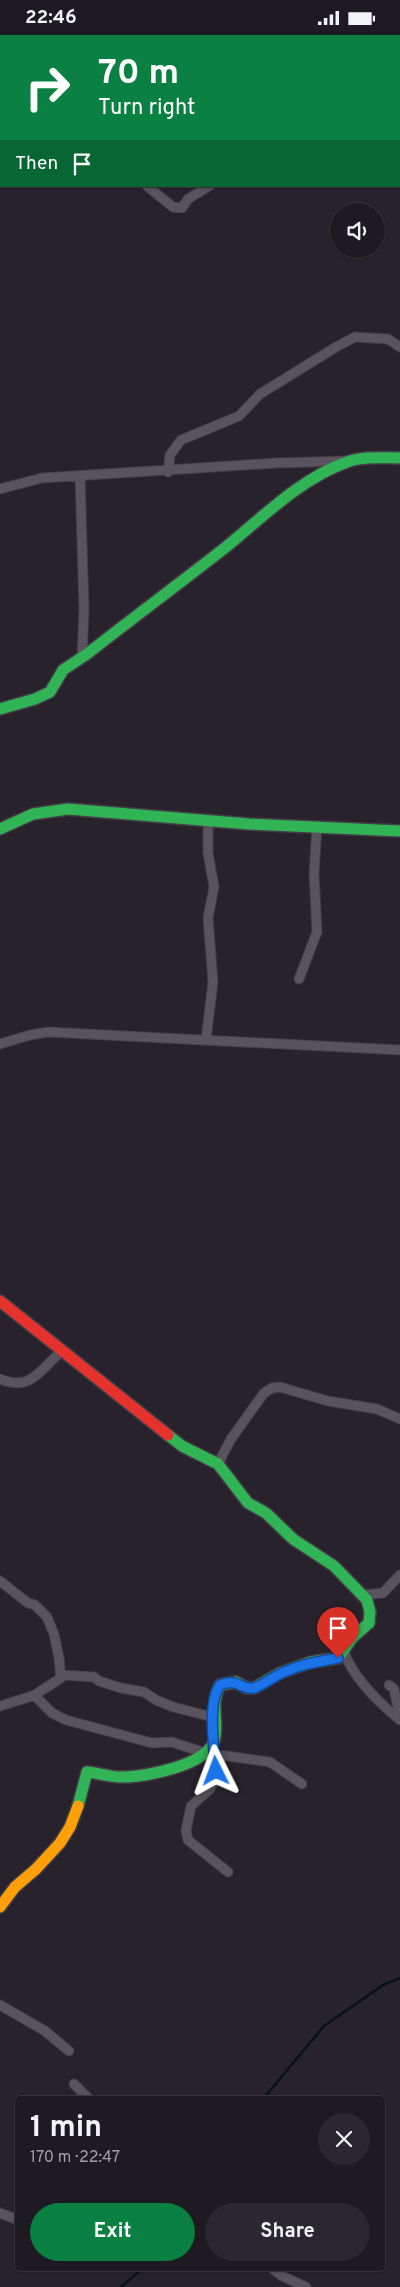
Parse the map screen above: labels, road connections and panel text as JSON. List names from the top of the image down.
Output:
{
  "page": {
    "status": "22:46",
    "turn": ["70 m", "Turn right"],
    "then": "Then",
    "heading": ["1 min", "170 m · 22:47"],
    "buttons": ["Exit", "Share"]
  }
}
